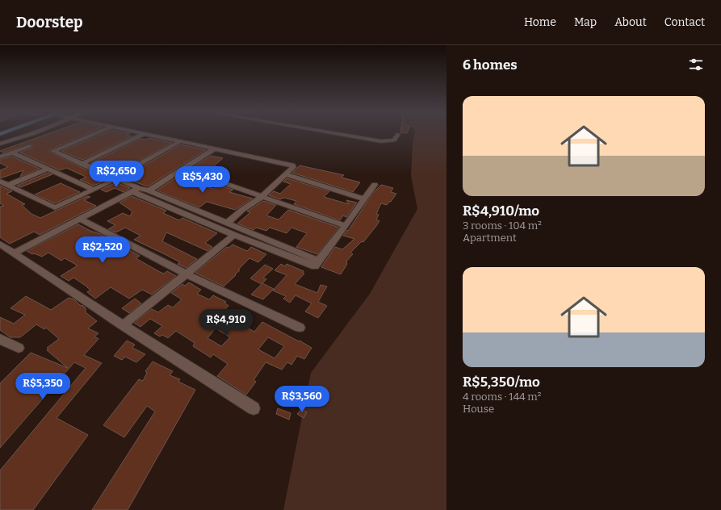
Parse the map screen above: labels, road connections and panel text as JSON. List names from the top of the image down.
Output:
{
  "page": {
    "header": "Doorstep",
    "nav": [
      "Home",
      "Map",
      "About",
      "Contact"
    ],
    "heading": "6 homes",
    "list": [
      {
        "name": "R$4,910/mo",
        "note": "3 rooms · 104 m² · Apartment"
      },
      {
        "name": "R$5,350/mo",
        "note": "4 rooms · 144 m² · House"
      }
    ],
    "price": [
      "R$2,650",
      "R$5,430",
      "R$2,520",
      "R$4,910",
      "R$5,350",
      "R$3,560"
    ]
  }
}
